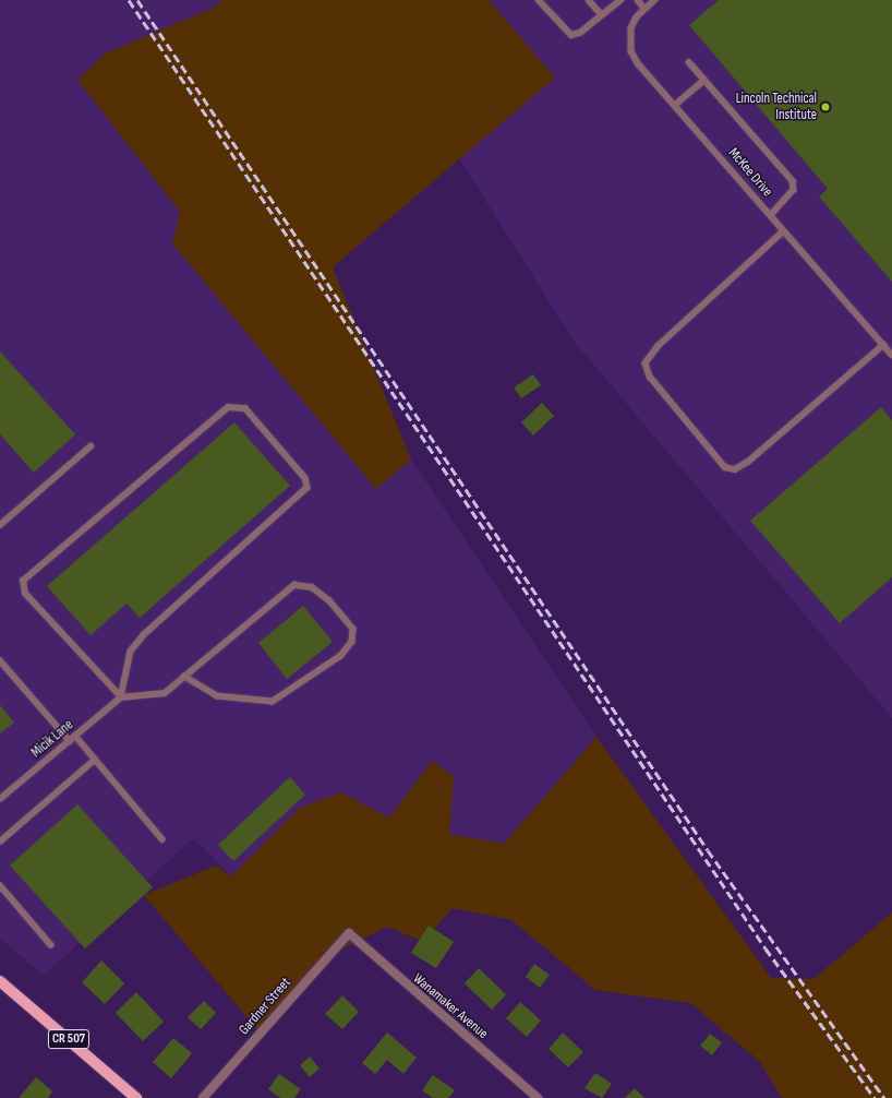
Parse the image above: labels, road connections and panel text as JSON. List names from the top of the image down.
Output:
{
  "streets": {
    "main road": ["CR 507"],
    "street": ["Gardner Street", "Wanamaker Avenue"],
    "lane": ["McKee Drive", "Micik Lane"]
  },
  "crossings": [
    ["Gardner Street", "Wanamaker Avenue"]
  ],
  "places": ["Lincoln Technical Institute"]
}
